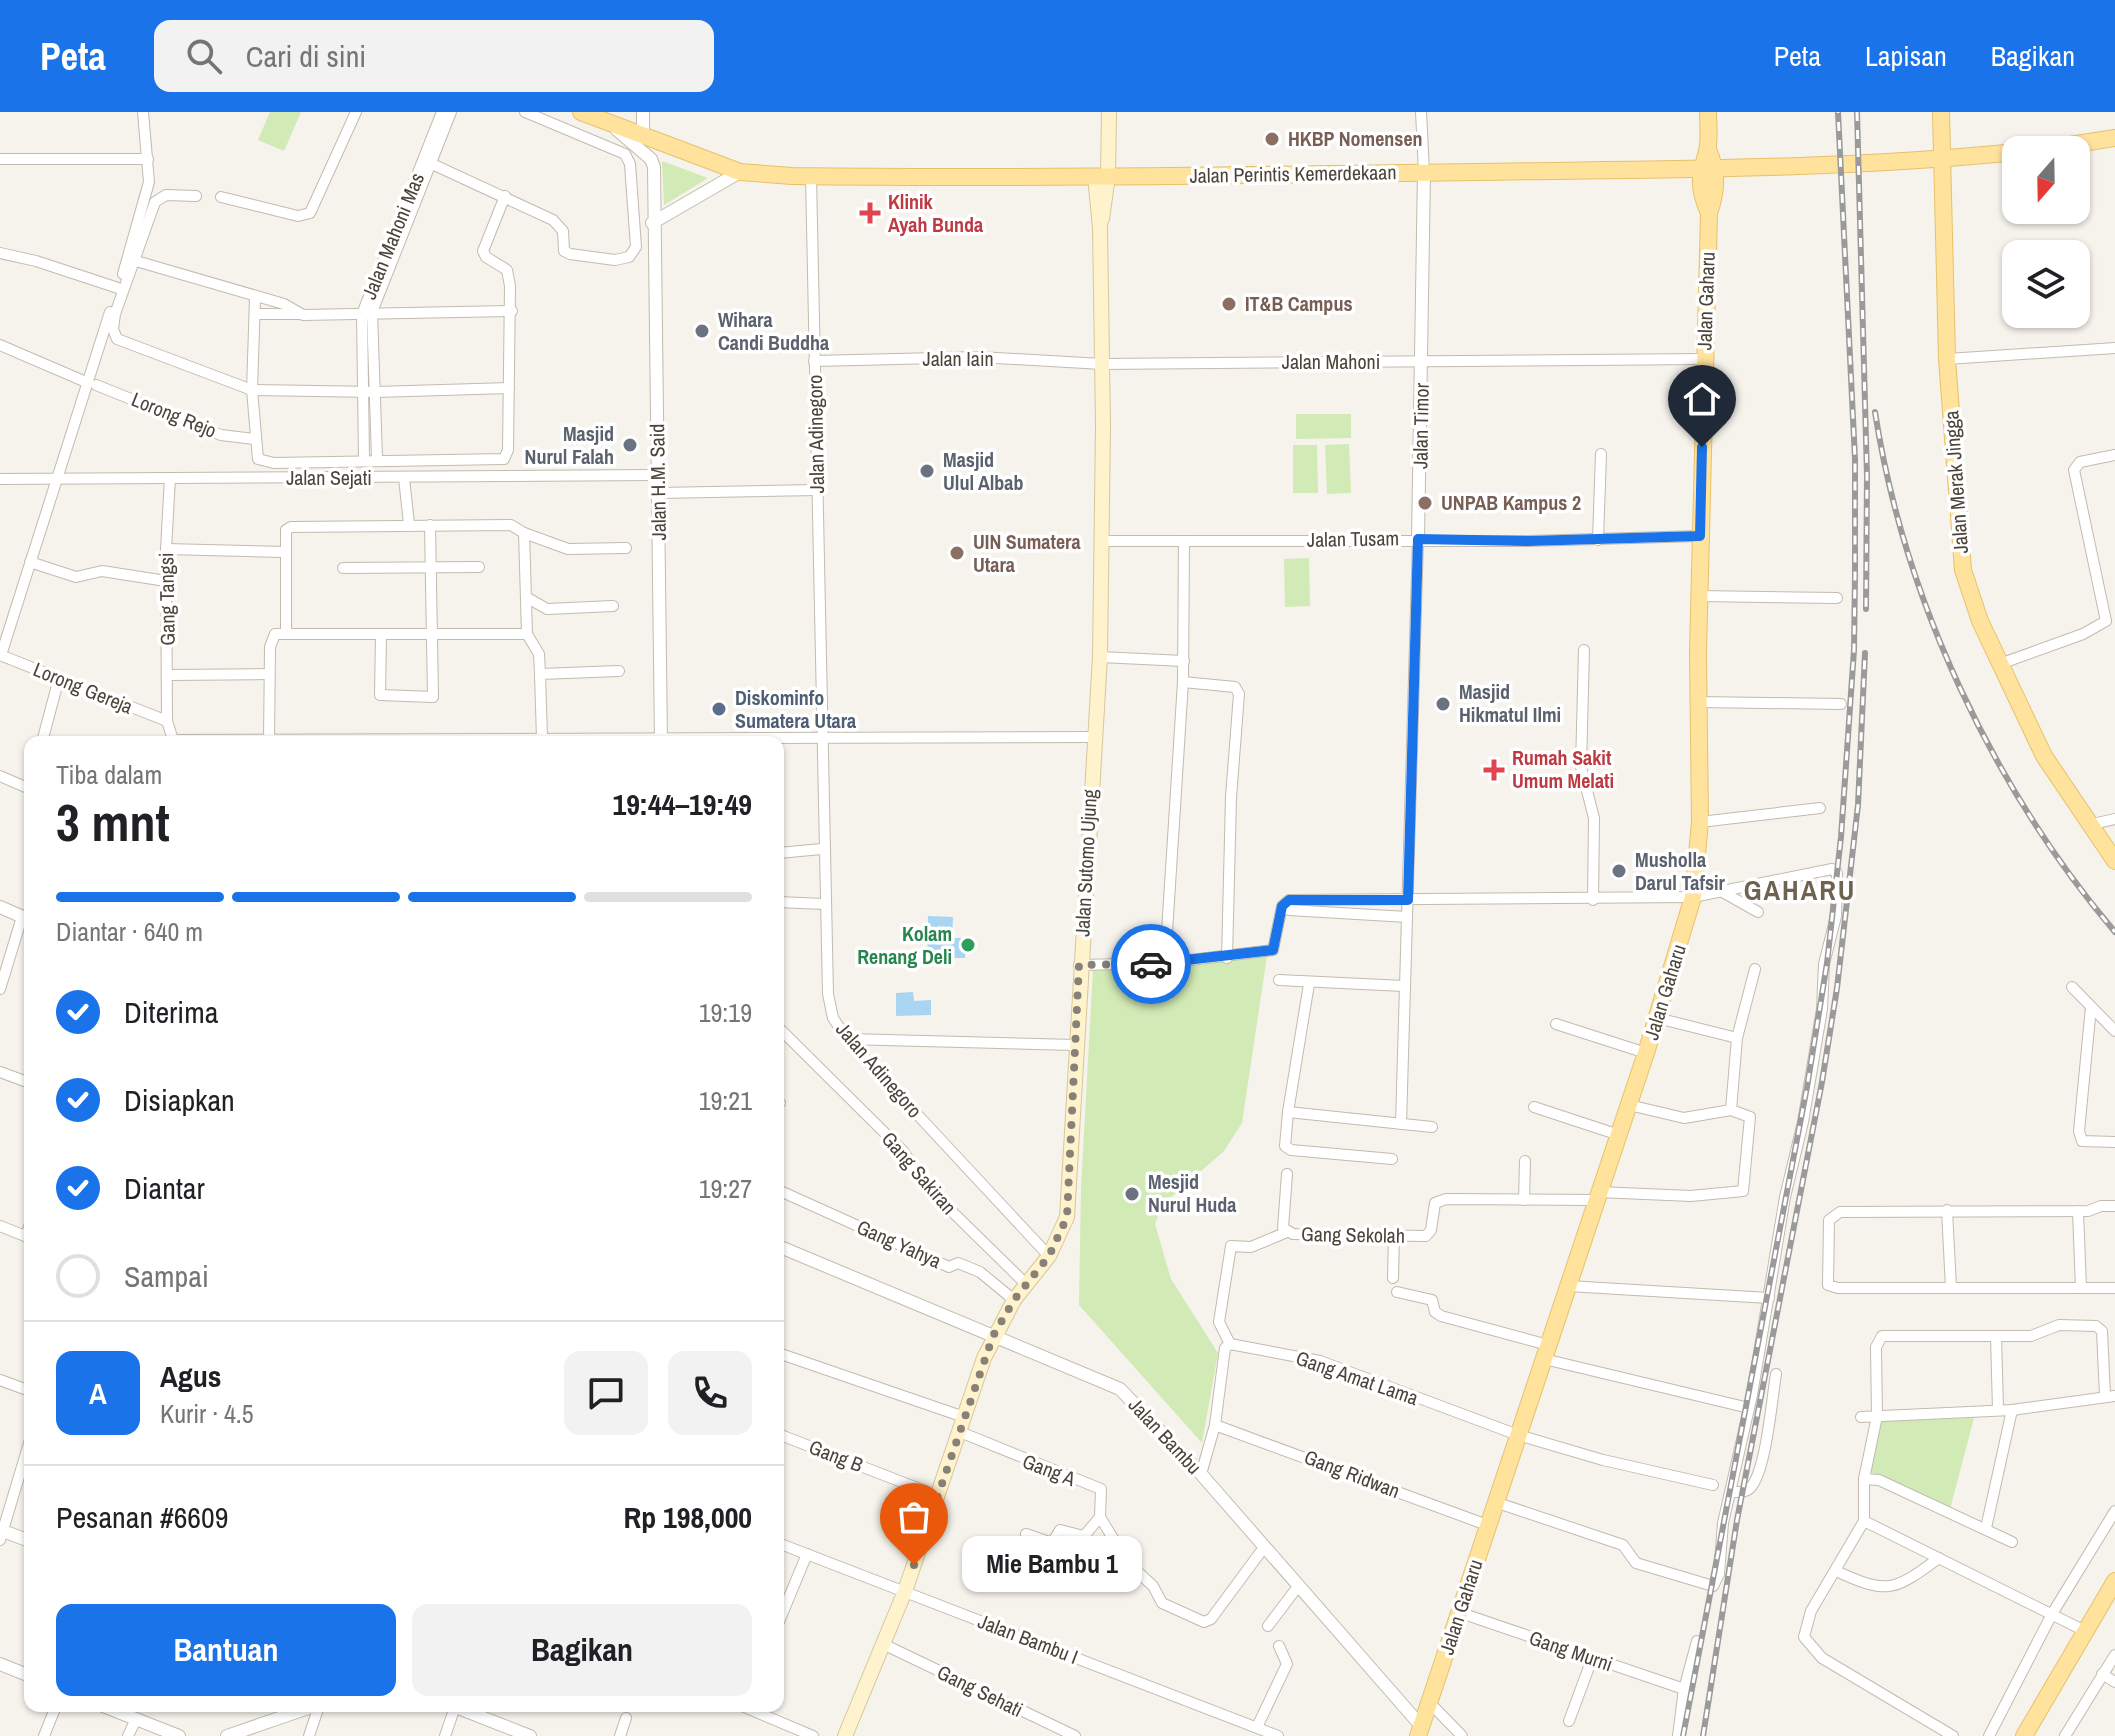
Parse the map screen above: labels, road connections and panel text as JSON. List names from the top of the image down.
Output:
{
  "streets": {
    "main road": [
      "Jalan Perintis Kemerdekaan",
      "Jalan Gaharu",
      "Jalan Merak Jingga",
      "Jalan Sutomo Ujung"
    ],
    "street": [
      "Jalan Mahoni Mas",
      "Jalan Iain",
      "Jalan Mahoni",
      "Lorong Rejo",
      "Jalan Timor",
      "Jalan Adinegoro",
      "Jalan Sejati",
      "Jalan H.M. Said",
      "Jalan Tusam",
      "Gang Tangsi",
      "Lorong Gereja",
      "Gang Sakiran",
      "Gang Sekolah",
      "Gang Yahya",
      "Gang Amat Lama",
      "Jalan Bambu",
      "Gang B",
      "Gang A",
      "Gang Ridwan",
      "Jalan Bambu I",
      "Gang Murni",
      "Gang Sehati"
    ]
  },
  "crossings": [
    ["Jalan Perintis Kemerdekaan", "Jalan Gaharu"],
    ["Jalan Perintis Kemerdekaan", "Jalan Timor"],
    ["Jalan Perintis Kemerdekaan", "Jalan Adinegoro"],
    ["Jalan Perintis Kemerdekaan", "Jalan H.M. Said"],
    ["Jalan Perintis Kemerdekaan", "Jalan Merak Jingga"],
    ["Jalan Perintis Kemerdekaan", "Jalan Sutomo Ujung"],
    ["Jalan Gaharu", "Jalan Mahoni"],
    ["Jalan Gaharu", "Jalan Tusam"],
    ["Jalan Gaharu", "Gang Sekolah"],
    ["Jalan Gaharu", "Gang Amat Lama"],
    ["Jalan Gaharu", "Jalan Bambu"],
    ["Jalan Gaharu", "Gang Ridwan"],
    ["Jalan Gaharu", "Gang Murni"],
    ["Jalan Iain", "Jalan Mahoni"],
    ["Jalan Iain", "Jalan Adinegoro"],
    ["Jalan Iain", "Jalan Sutomo Ujung"],
    ["Jalan Mahoni", "Jalan Timor"],
    ["Jalan Mahoni", "Jalan Sutomo Ujung"],
    ["Jalan Timor", "Jalan Tusam"],
    ["Jalan Adinegoro", "Jalan Sutomo Ujung"],
    ["Jalan Sejati", "Jalan H.M. Said"],
    ["Jalan Sejati", "Gang Tangsi"],
    ["Jalan Tusam", "Jalan Sutomo Ujung"],
    ["Gang Tangsi", "Lorong Gereja"],
    ["Jalan Sutomo Ujung", "Gang Sakiran"],
    ["Jalan Sutomo Ujung", "Gang Yahya"],
    ["Jalan Sutomo Ujung", "Jalan Bambu"],
    ["Jalan Sutomo Ujung", "Gang B"],
    ["Jalan Sutomo Ujung", "Gang A"],
    ["Jalan Sutomo Ujung", "Jalan Bambu I"],
    ["Jalan Sutomo Ujung", "Gang Sehati"],
    ["Jalan Bambu", "Gang A"]
  ],
  "districts": ["GAHARU"],
  "places": {
    "other": [
      "HKBP Nomensen",
      "IT&B Campus",
      "Wihara Candi Buddha",
      "Masjid Nurul Falah",
      "Masjid Ulul Albab",
      "UNPAB Kampus 2",
      "UIN Sumatera Utara",
      "Masjid Hikmatul Ilmi",
      "Diskominfo Sumatera Utara",
      "Musholla Darul Tafsir",
      "Kolam Renang Deli",
      "Mesjid Nurul Huda",
      "Mie Bambu 1"
    ],
    "health": ["Klinik Ayah Bunda", "Rumah Sakit Umum Melati"]
  },
  "north": "bottom",
  "page": {
    "header": "Peta",
    "search": "Cari di sini",
    "nav": ["Peta", "Lapisan", "Bagikan"],
    "heading": ["3 mnt", "Tiba dalam", "19:44–19:49"],
    "panel": [
      "Agus",
      "Kurir · 4.5",
      "Pesanan #6609",
      "Rp 198,000"
    ],
    "bar": "Diantar · 640 m",
    "list": [
      ["Diterima", "19:19"],
      ["Disiapkan", "19:21"],
      ["Diantar", "19:27"],
      "Sampai"
    ],
    "round": "A",
    "bubble": "Mie Bambu 1",
    "buttons": ["Bantuan", "Bagikan"]
  }
}
